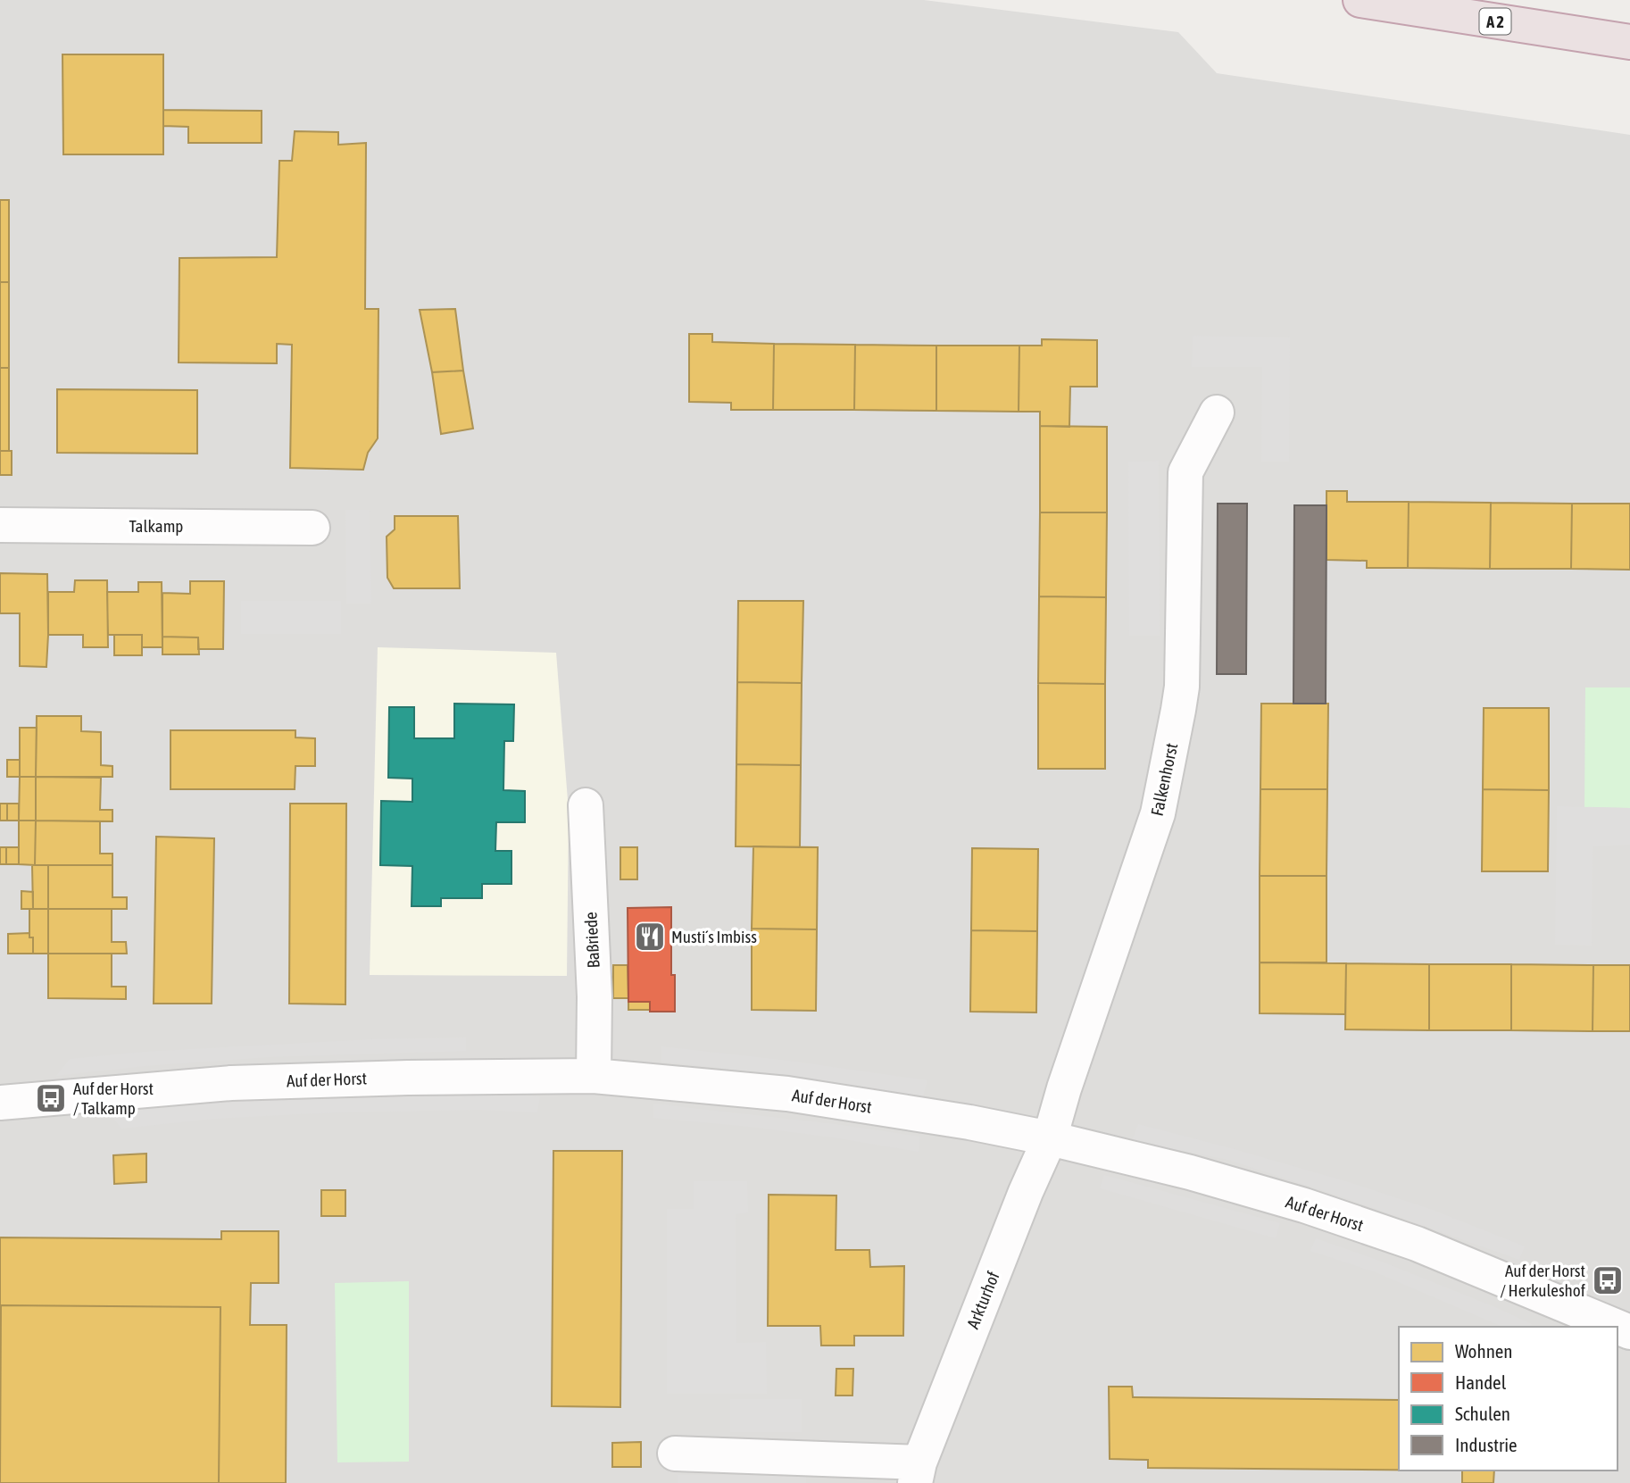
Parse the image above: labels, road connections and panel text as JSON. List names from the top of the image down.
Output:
{
  "streets": {
    "highway": ["A 2"],
    "street": [
      "Talkamp",
      "Falkenhorst",
      "Baßriede",
      "Auf der Horst",
      "Arkturhof"
    ]
  },
  "crossings": [
    ["Falkenhorst", "Auf der Horst"],
    ["Falkenhorst", "Arkturhof"],
    ["Baßriede", "Auf der Horst"],
    ["Auf der Horst", "Arkturhof"]
  ],
  "places": {
    "restaurant": ["Musti´s Imbiss"],
    "bus stop": ["Auf der Horst / Talkamp", "Auf der Horst / Herkuleshof"]
  },
  "legend": [
    "Wohnen",
    "Handel",
    "Schulen",
    "Industrie"
  ]
}
